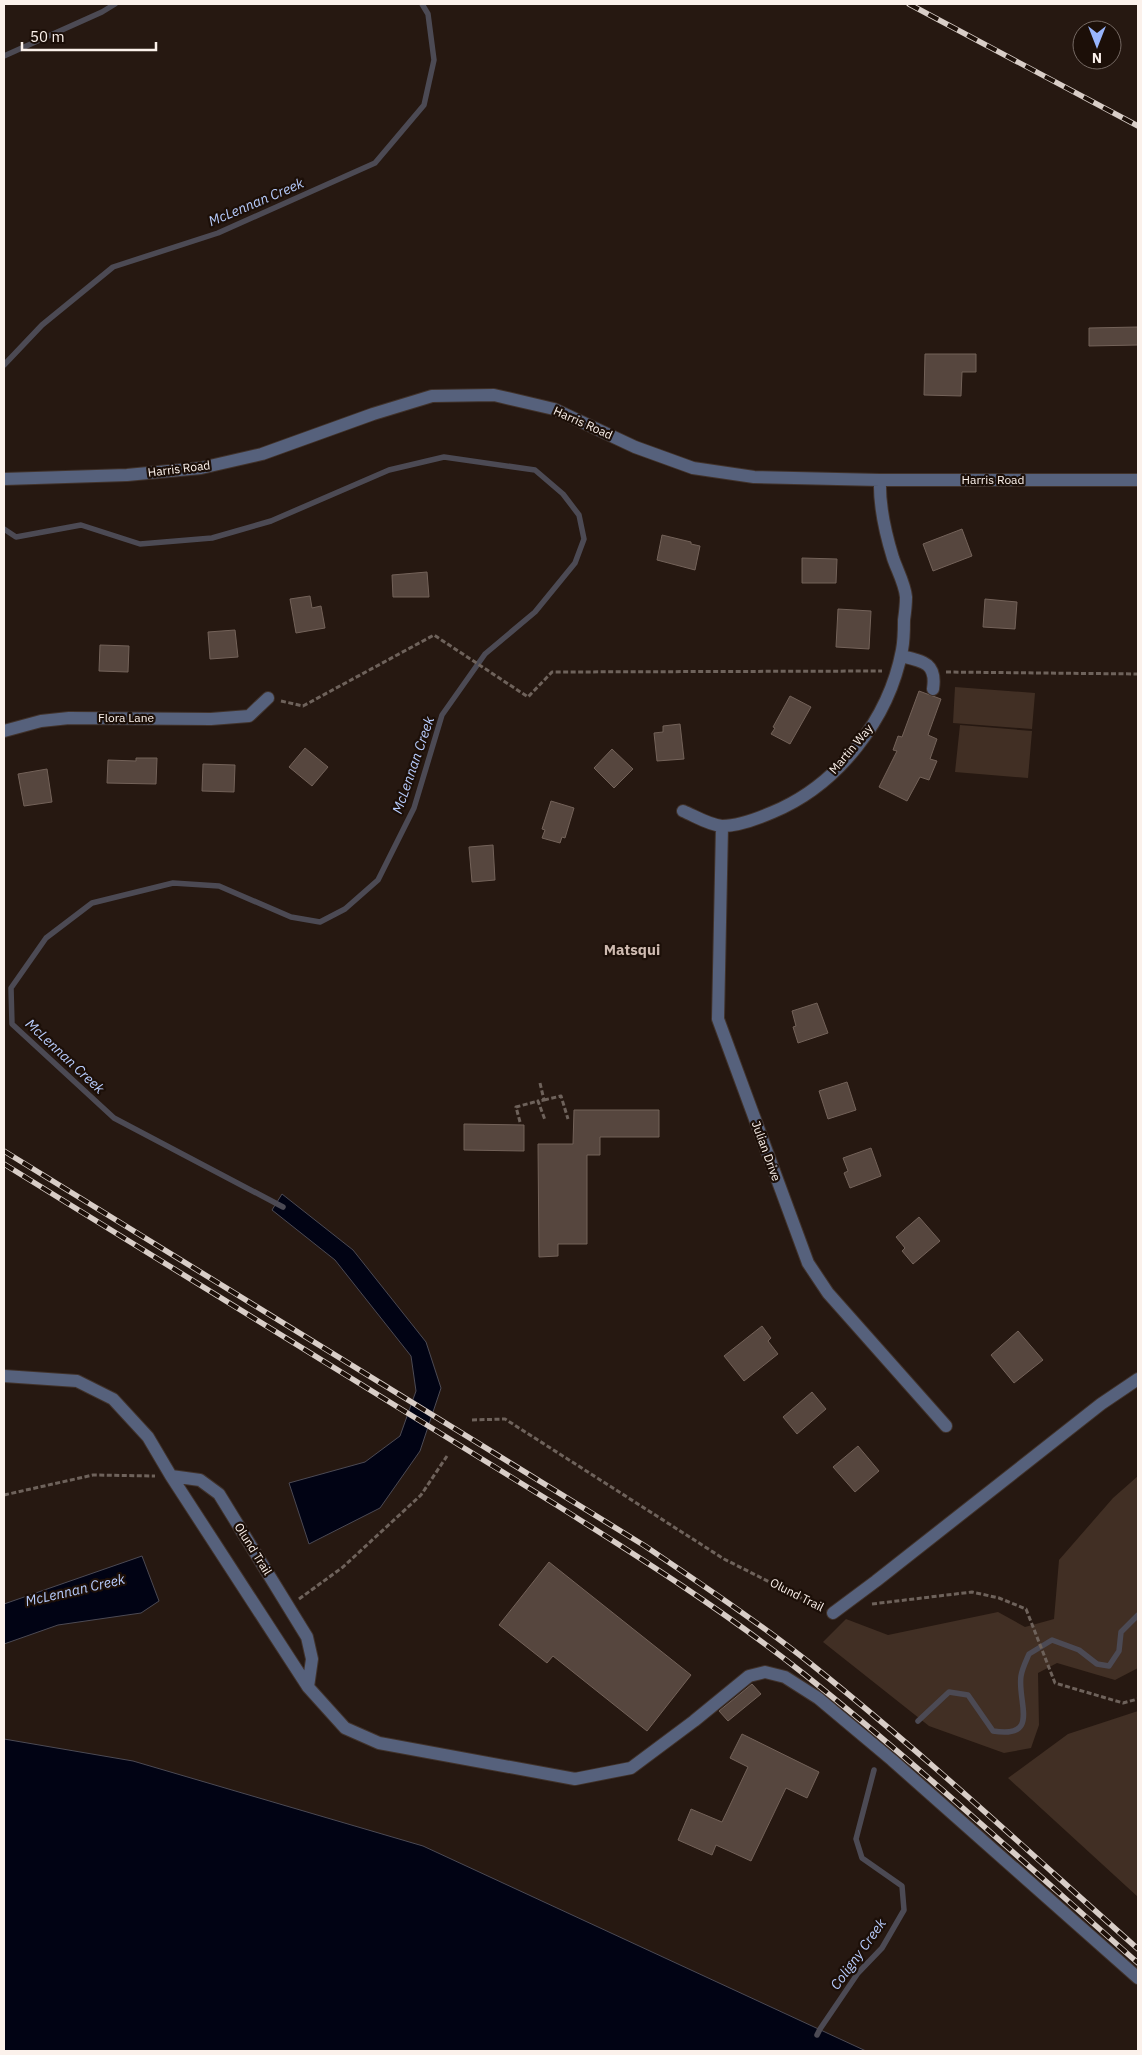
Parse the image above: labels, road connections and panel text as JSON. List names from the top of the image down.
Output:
{
  "streets": {
    "street": [
      "Harris Road",
      "Flora Lane",
      "Martin Way",
      "Julian Drive",
      "Olund Trail"
    ]
  },
  "crossings": [
    ["Harris Road", "Martin Way"],
    ["Martin Way", "Julian Drive"]
  ],
  "districts": ["Matsqui"],
  "water": ["McLennan Creek", "Coligny Creek"],
  "scale_bar": "50 m",
  "north": "bottom"
}
